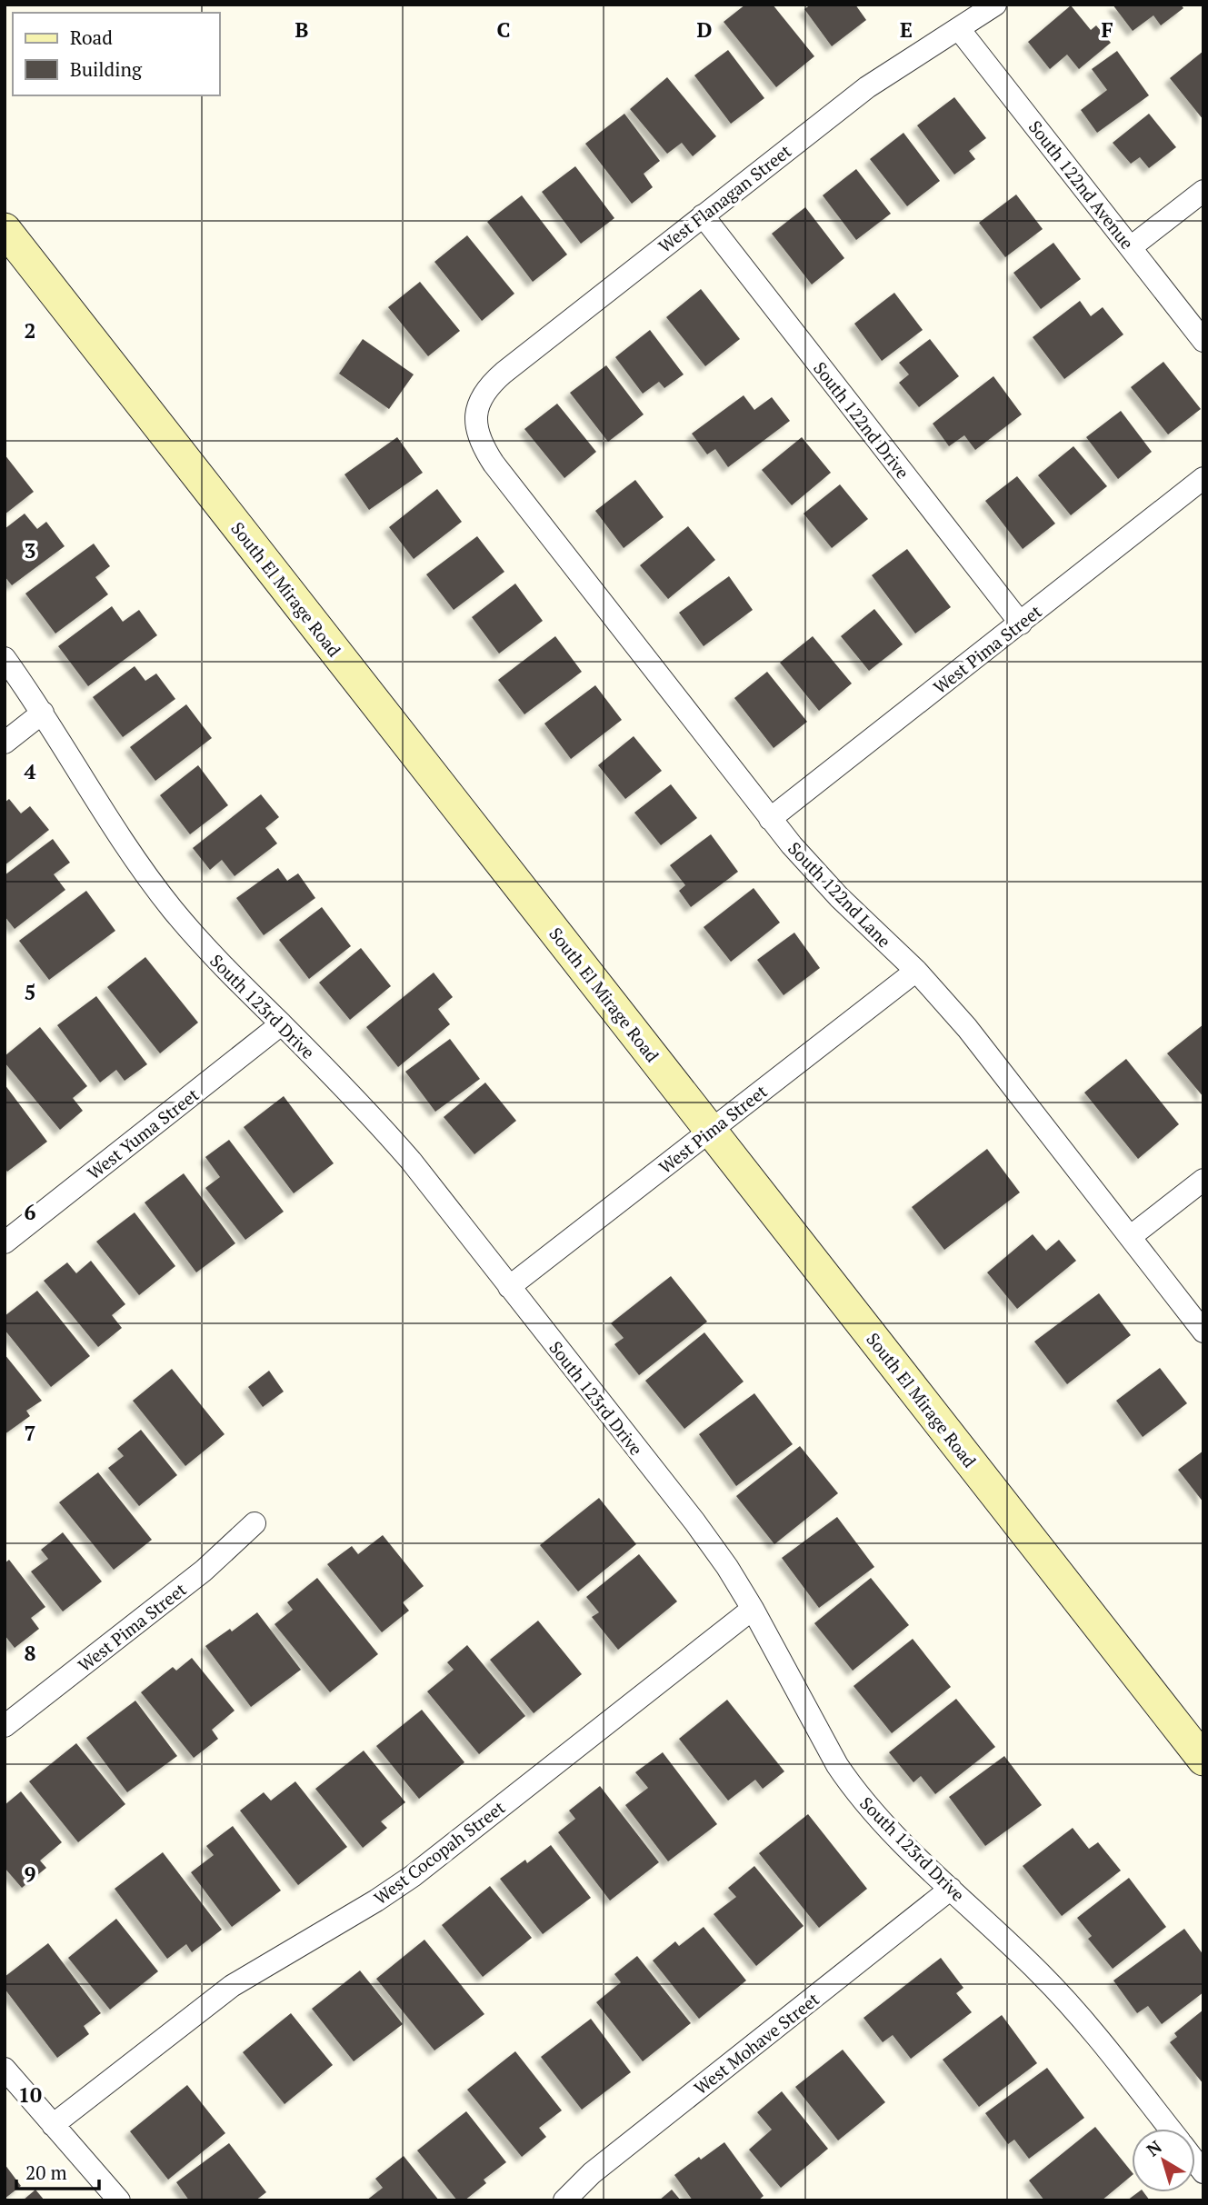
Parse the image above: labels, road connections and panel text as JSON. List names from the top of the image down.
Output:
{
  "streets": {
    "main road": ["South El Mirage Road"],
    "street": [
      "South 122nd Avenue",
      "West Flanagan Street",
      "South 122nd Drive",
      "West Pima Street",
      "South 122nd Lane",
      "South 123rd Drive",
      "West Yuma Street",
      "West Cocopah Street",
      "West Mohave Street"
    ]
  },
  "crossings": [
    ["South 122nd Avenue", "West Flanagan Street"],
    ["West Flanagan Street", "South 122nd Drive"],
    ["West Flanagan Street", "South 122nd Lane"],
    ["South 122nd Drive", "West Pima Street"],
    ["South El Mirage Road", "West Pima Street"],
    ["West Pima Street", "South 122nd Lane"],
    ["West Pima Street", "South 123rd Drive"],
    ["South 123rd Drive", "West Yuma Street"],
    ["South 123rd Drive", "West Cocopah Street"],
    ["South 123rd Drive", "West Mohave Street"]
  ],
  "legend": ["Road", "Building"],
  "scale_bar": "20 m",
  "north": "top left",
  "grid": {
    "columns": [
      "B",
      "C",
      "D",
      "E",
      "F"
    ],
    "rows": [
      "2",
      "3",
      "4",
      "5",
      "6",
      "7",
      "8",
      "9",
      "10"
    ]
  }
}
